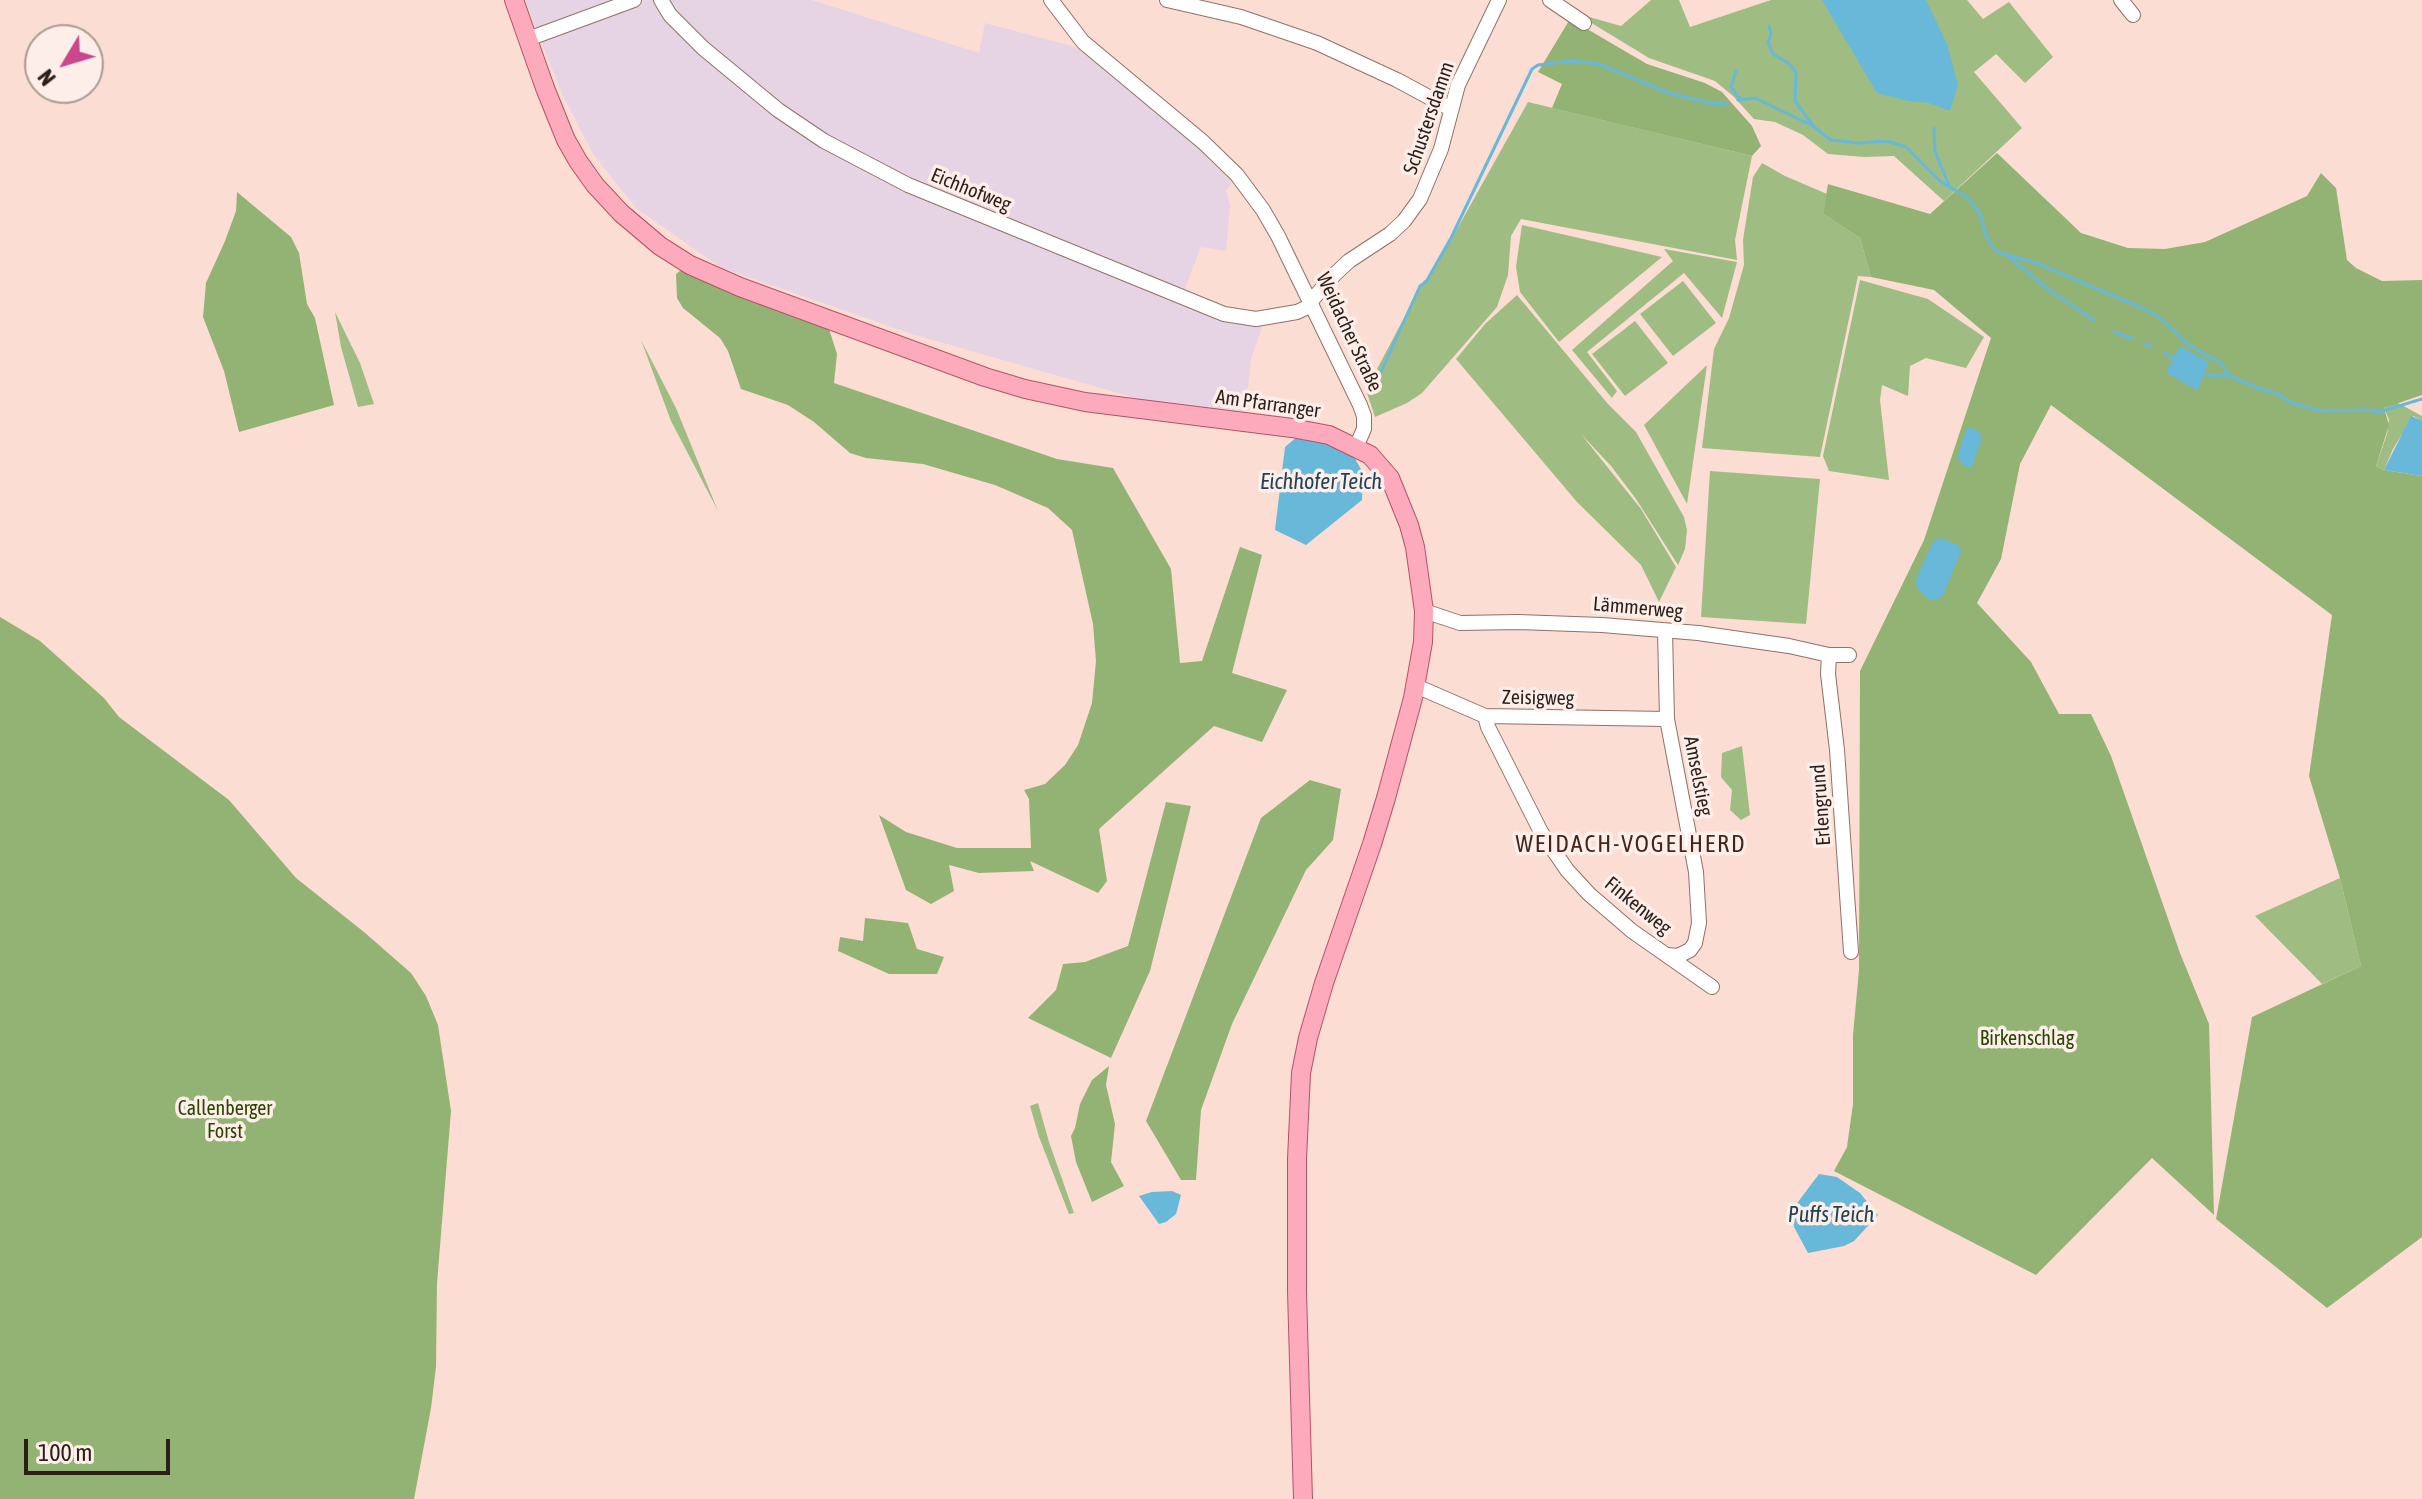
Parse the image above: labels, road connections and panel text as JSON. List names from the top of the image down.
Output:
{
  "streets": {
    "main road": ["Am Pfarranger"],
    "street": [
      "Schustersdamm",
      "Eichhofweg",
      "Weidacher Straße",
      "Lämmerweg",
      "Zeisigweg",
      "Amselstieg",
      "Erlengrund",
      "Finkenweg"
    ]
  },
  "crossings": [
    ["Schustersdamm", "Eichhofweg"],
    ["Schustersdamm", "Weidacher Straße"],
    ["Eichhofweg", "Weidacher Straße"],
    ["Weidacher Straße", "Am Pfarranger"],
    ["Lämmerweg", "Amselstieg"],
    ["Lämmerweg", "Erlengrund"],
    ["Zeisigweg", "Amselstieg"],
    ["Zeisigweg", "Finkenweg"],
    ["Amselstieg", "Finkenweg"]
  ],
  "districts": ["WEIDACH-VOGELHERD"],
  "water": ["Eichhofer Teich", "Puffs Teich"],
  "parks": ["Birkenschlag", "Callenberger Forst"],
  "scale_bar": "100 m",
  "north": "bottom left"
}
